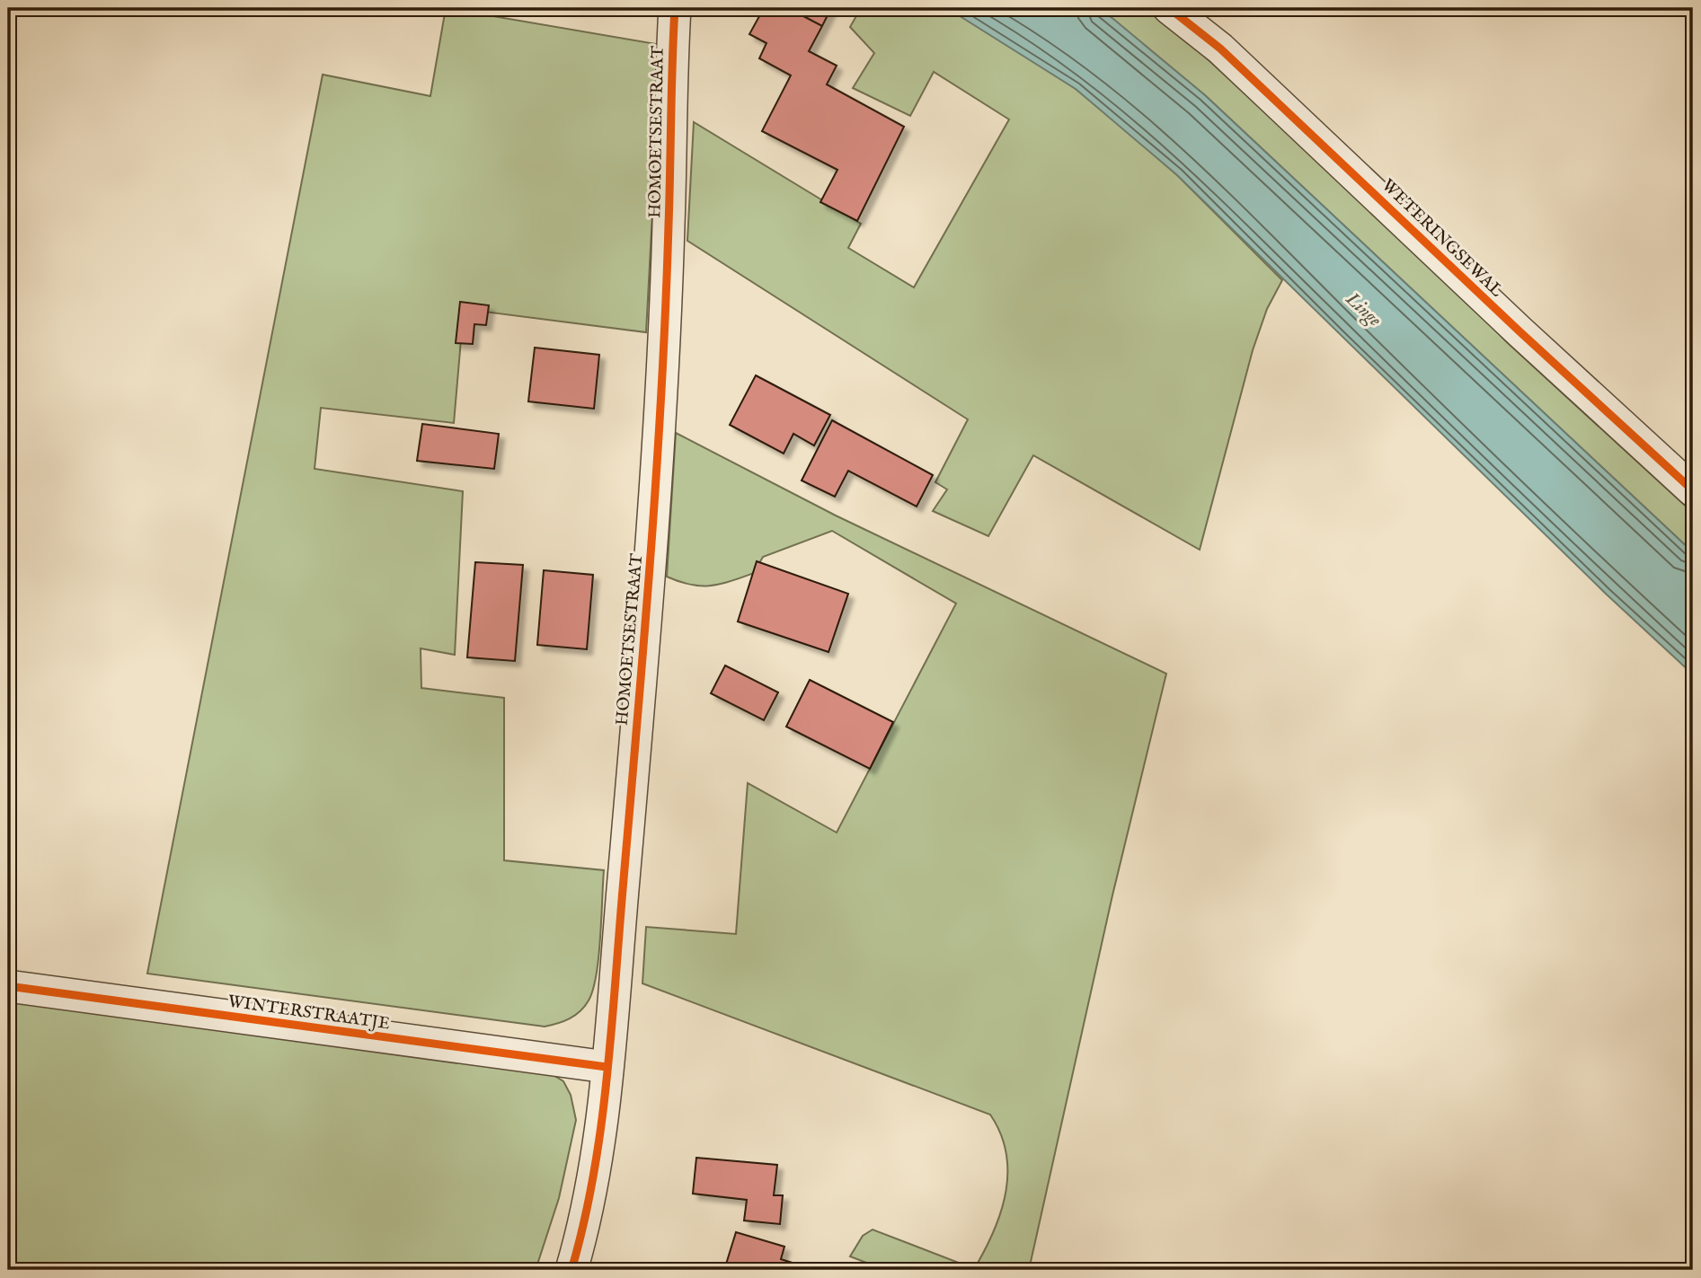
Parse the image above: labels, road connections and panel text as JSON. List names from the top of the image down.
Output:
{
  "streets": {
    "street": ["HOMOETSESTRAAT", "WETERINGSEWAL", "WINTERSTRAATJE"]
  },
  "crossings": [
    ["HOMOETSESTRAAT", "WINTERSTRAATJE"]
  ],
  "water": ["Linge"]
}
